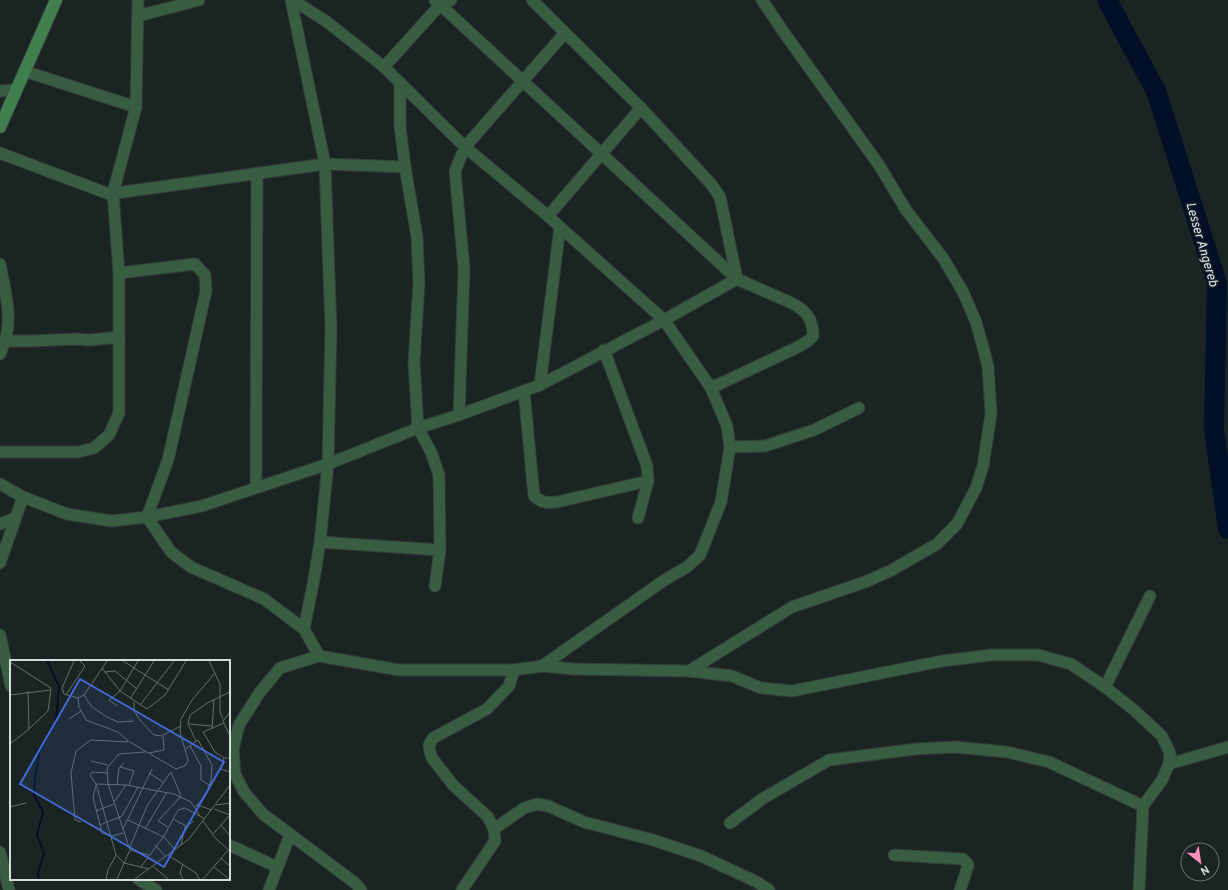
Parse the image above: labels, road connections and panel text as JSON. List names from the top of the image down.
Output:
{
  "water": ["Lesser Angereb"],
  "north": "bottom right"
}
